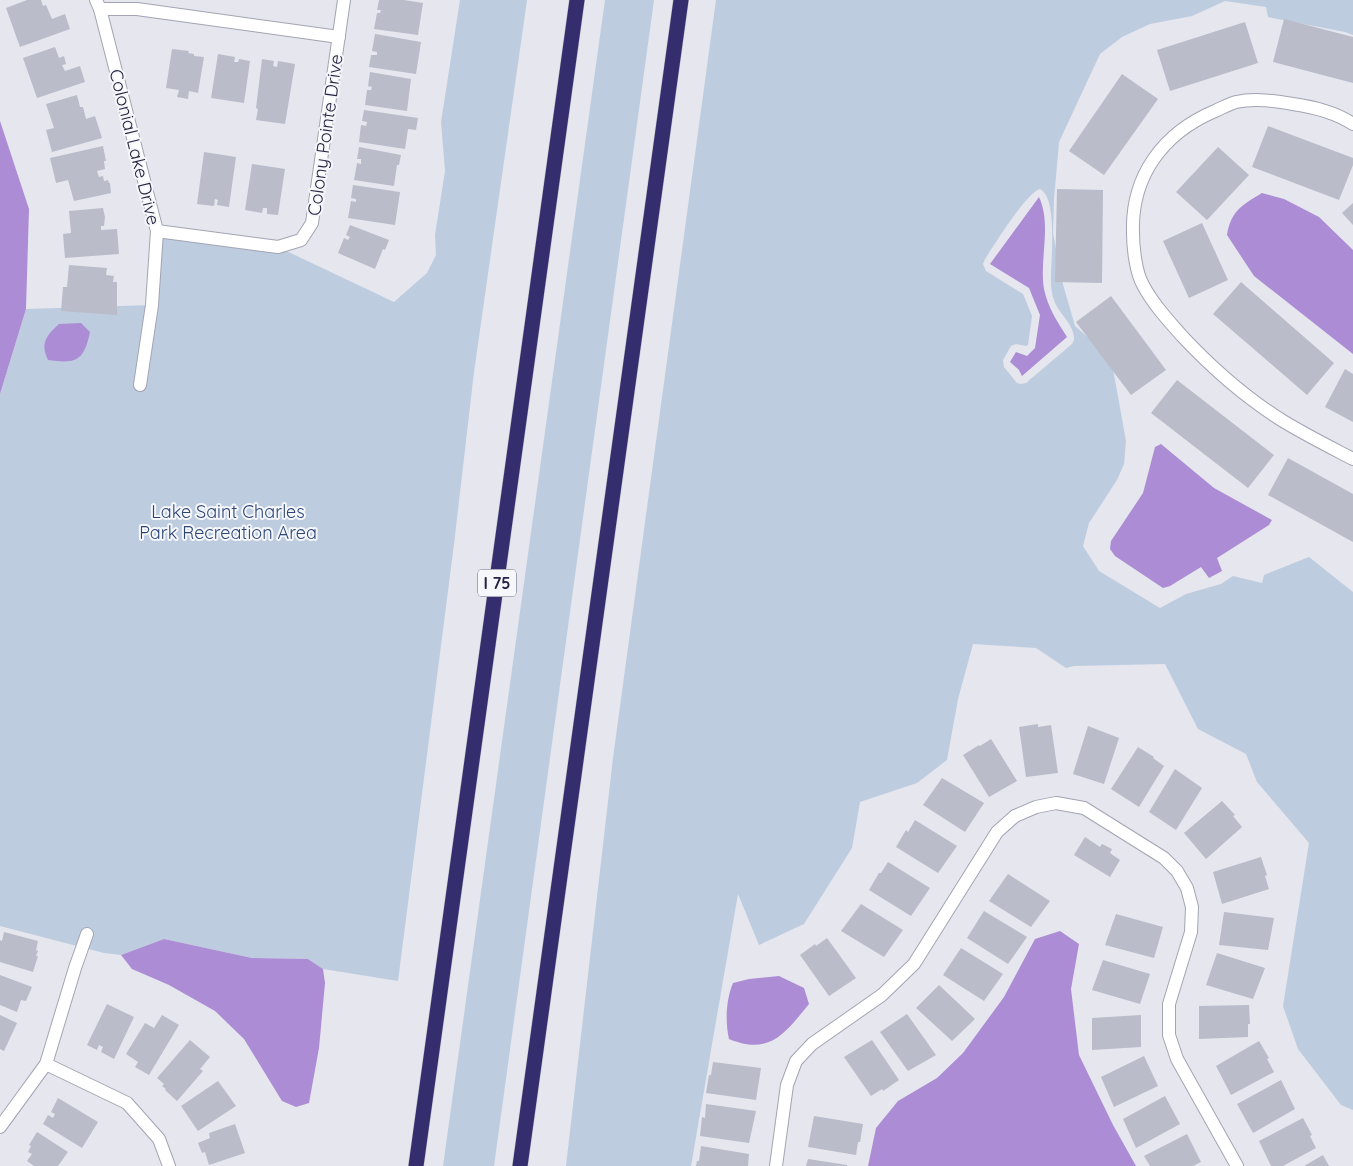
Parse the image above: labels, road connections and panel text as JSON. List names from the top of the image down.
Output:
{
  "streets": {
    "highway": ["I 75"],
    "street": ["Colony Pointe Drive", "Colonial Lake Drive"]
  },
  "crossings": [
    ["Colony Pointe Drive", "Colonial Lake Drive"]
  ],
  "parks": ["Lake Saint Charles Park Recreation Area"]
}
